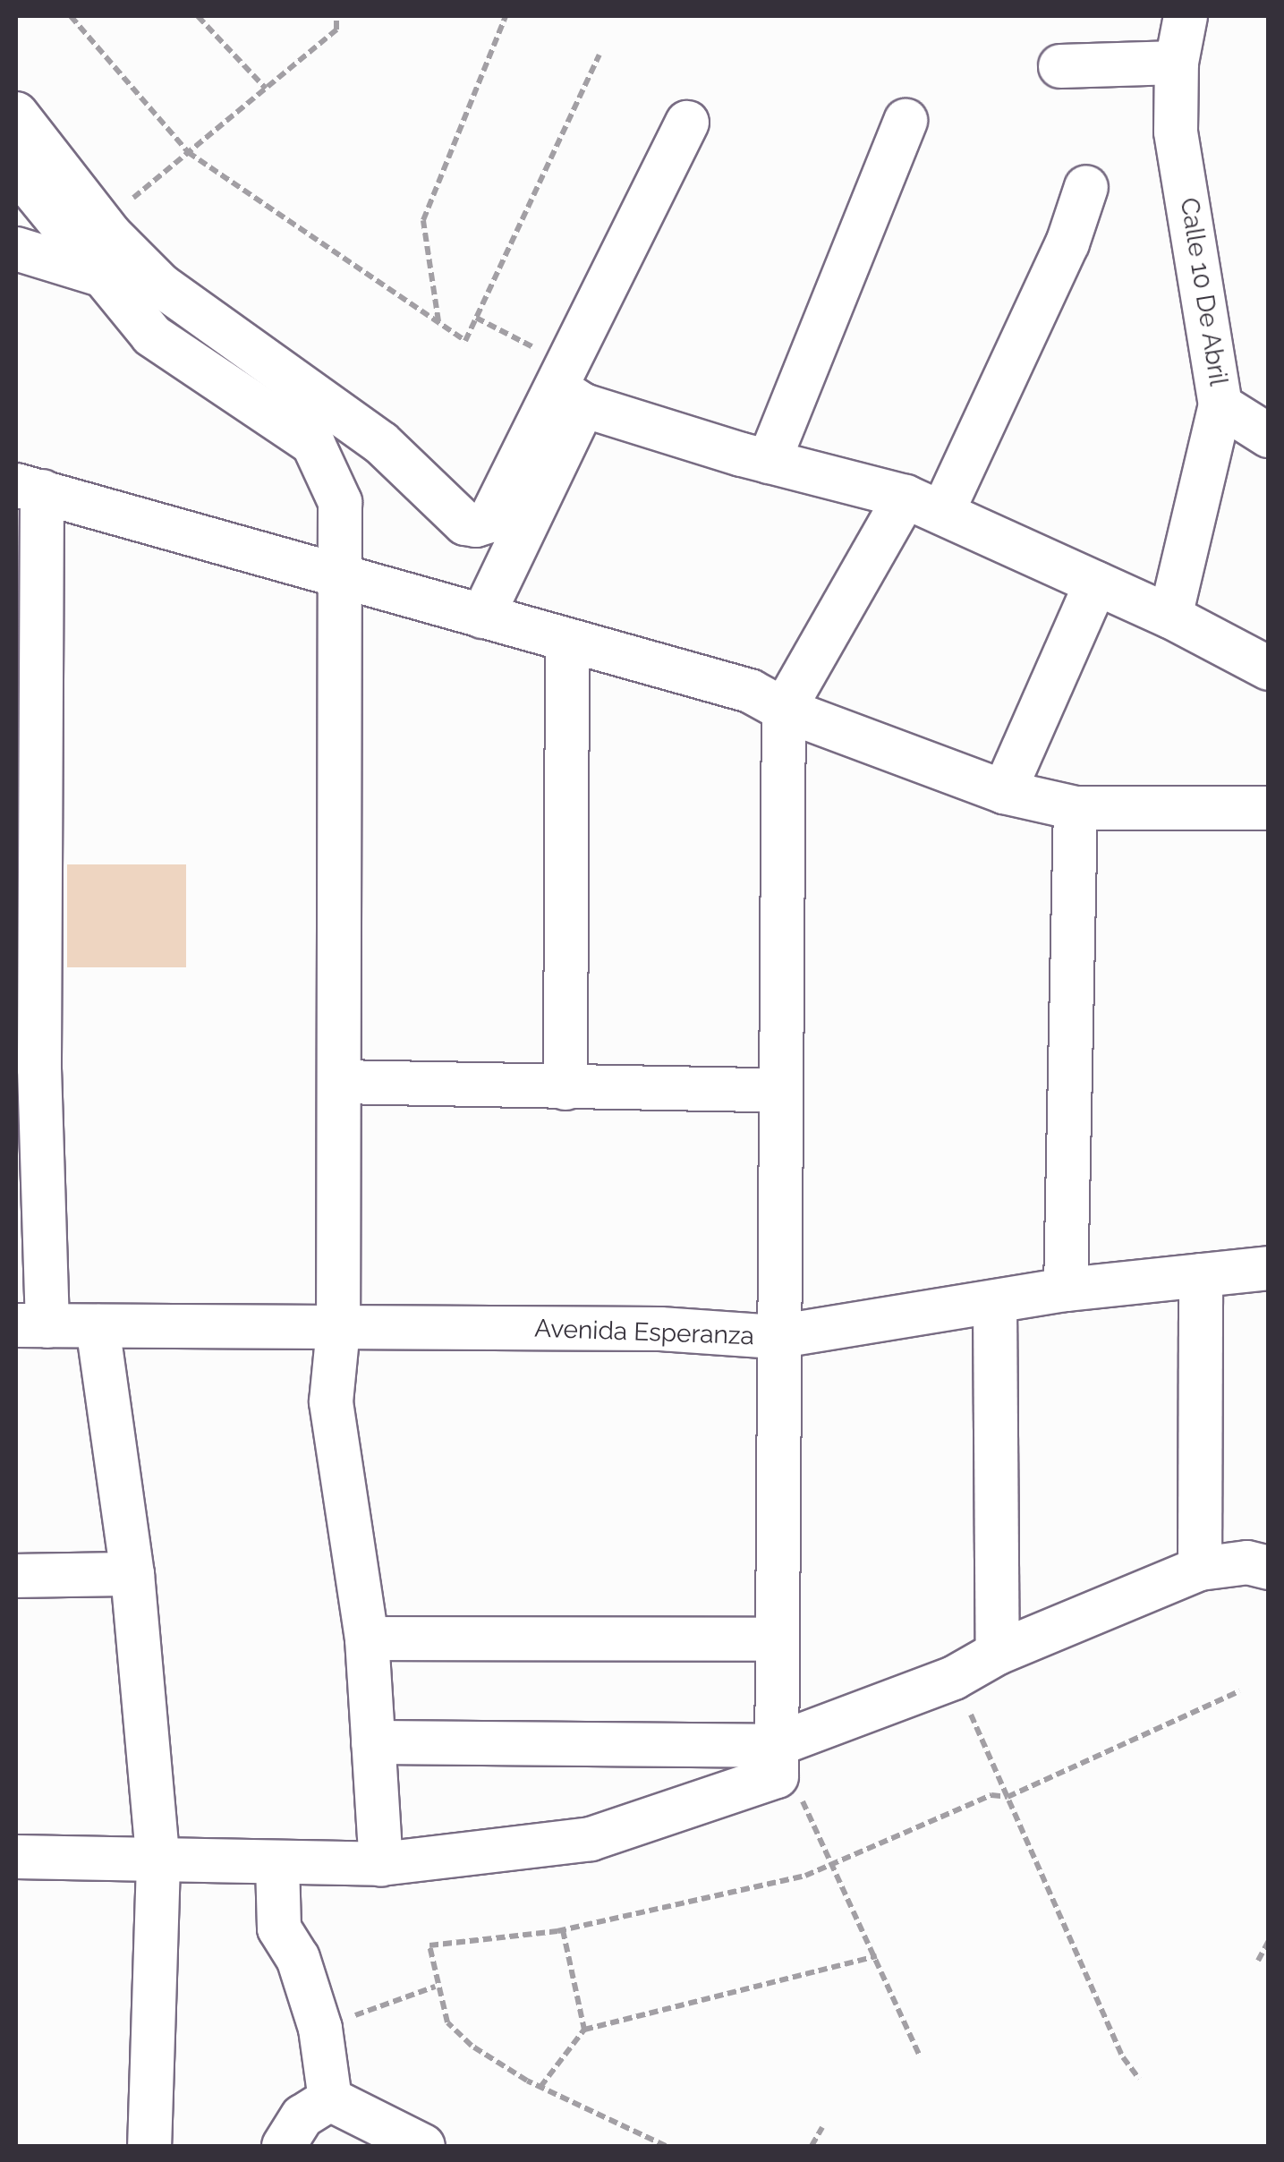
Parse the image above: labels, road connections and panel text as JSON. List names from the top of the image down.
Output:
{
  "streets": {
    "street": ["Calle 10 De Abril", "Avenida Esperanza"]
  }
}
